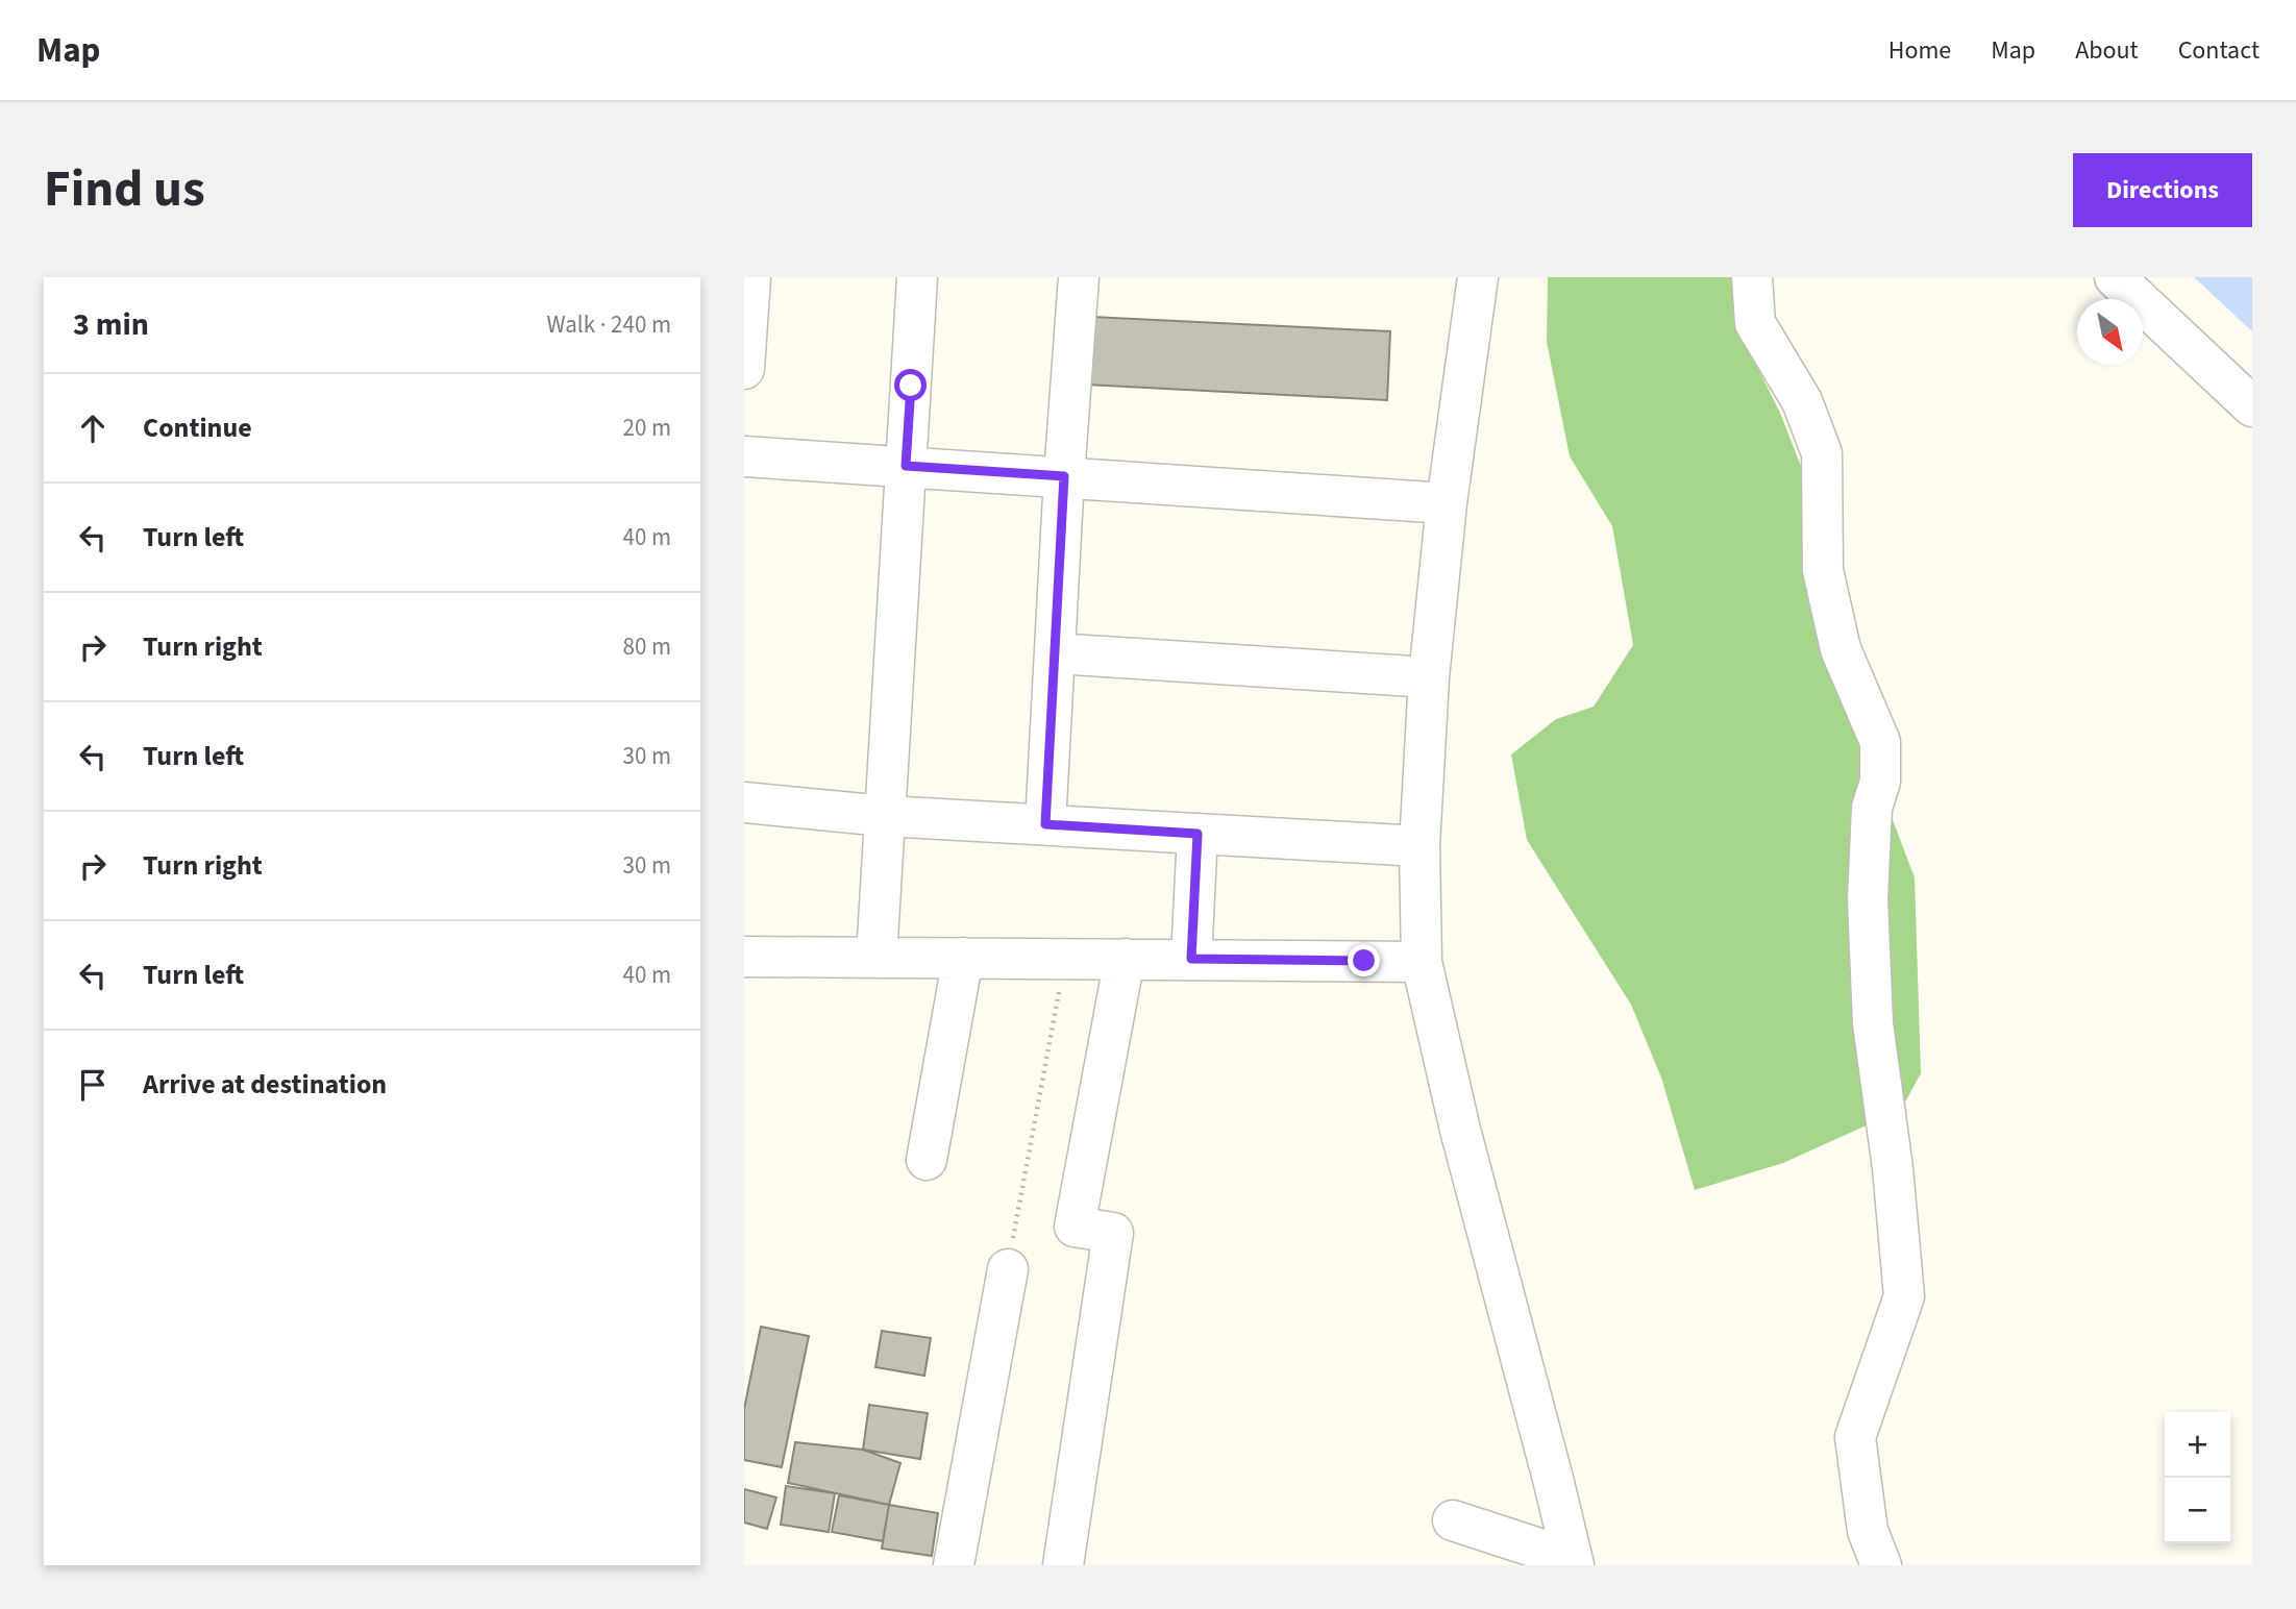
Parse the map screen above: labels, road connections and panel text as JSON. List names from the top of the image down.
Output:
{
  "north": "bottom right",
  "page": {
    "header": "Map",
    "nav": [
      "Home",
      "Map",
      "About",
      "Contact"
    ],
    "title": "Find us",
    "buttons": "Directions",
    "heading": ["3 min", "Walk · 240 m"],
    "list": [
      ["Continue", "20 m"],
      ["Turn left", "40 m"],
      ["Turn right", "80 m"],
      ["Turn left", "30 m"],
      ["Turn right", "30 m"],
      ["Turn left", "40 m"],
      "Arrive at destination"
    ],
    "map_buttons": ["+", "−"]
  }
}
